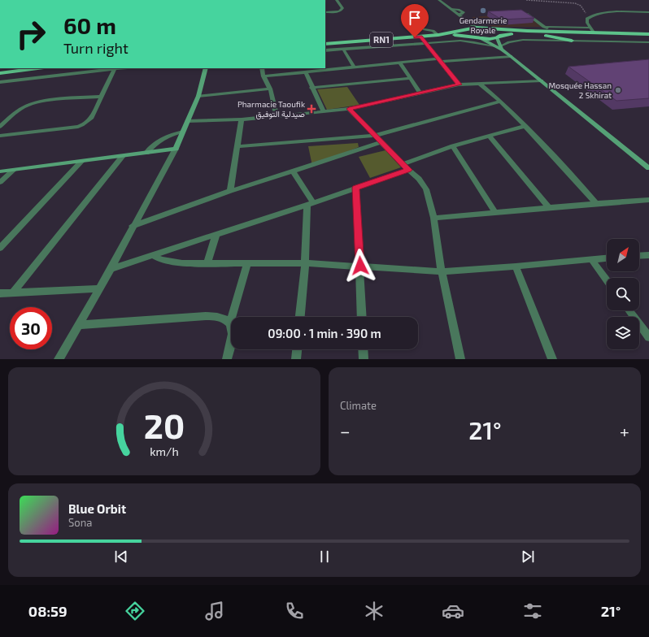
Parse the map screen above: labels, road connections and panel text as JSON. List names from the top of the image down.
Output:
{
  "streets": {
    "main road": ["RN1"]
  },
  "places": {
    "other": ["Gendarmerie Royale", "Mosquée Hassan 2 Skhirat"],
    "health": ["Pharmacie Taoufik صيدلية التوفيق"]
  },
  "north": "top right",
  "page": {
    "turn": ["60 m", "Turn right"],
    "limit": "30",
    "trip": "09:00 · 1 min · 390 m",
    "tile": "Climate",
    "heat": ["−", "21°", "+"],
    "song": ["Blue Orbit", "Sona"],
    "tabs": ["08:59", "21°"],
    "gauge": ["20", "km/h"]
  }
}
